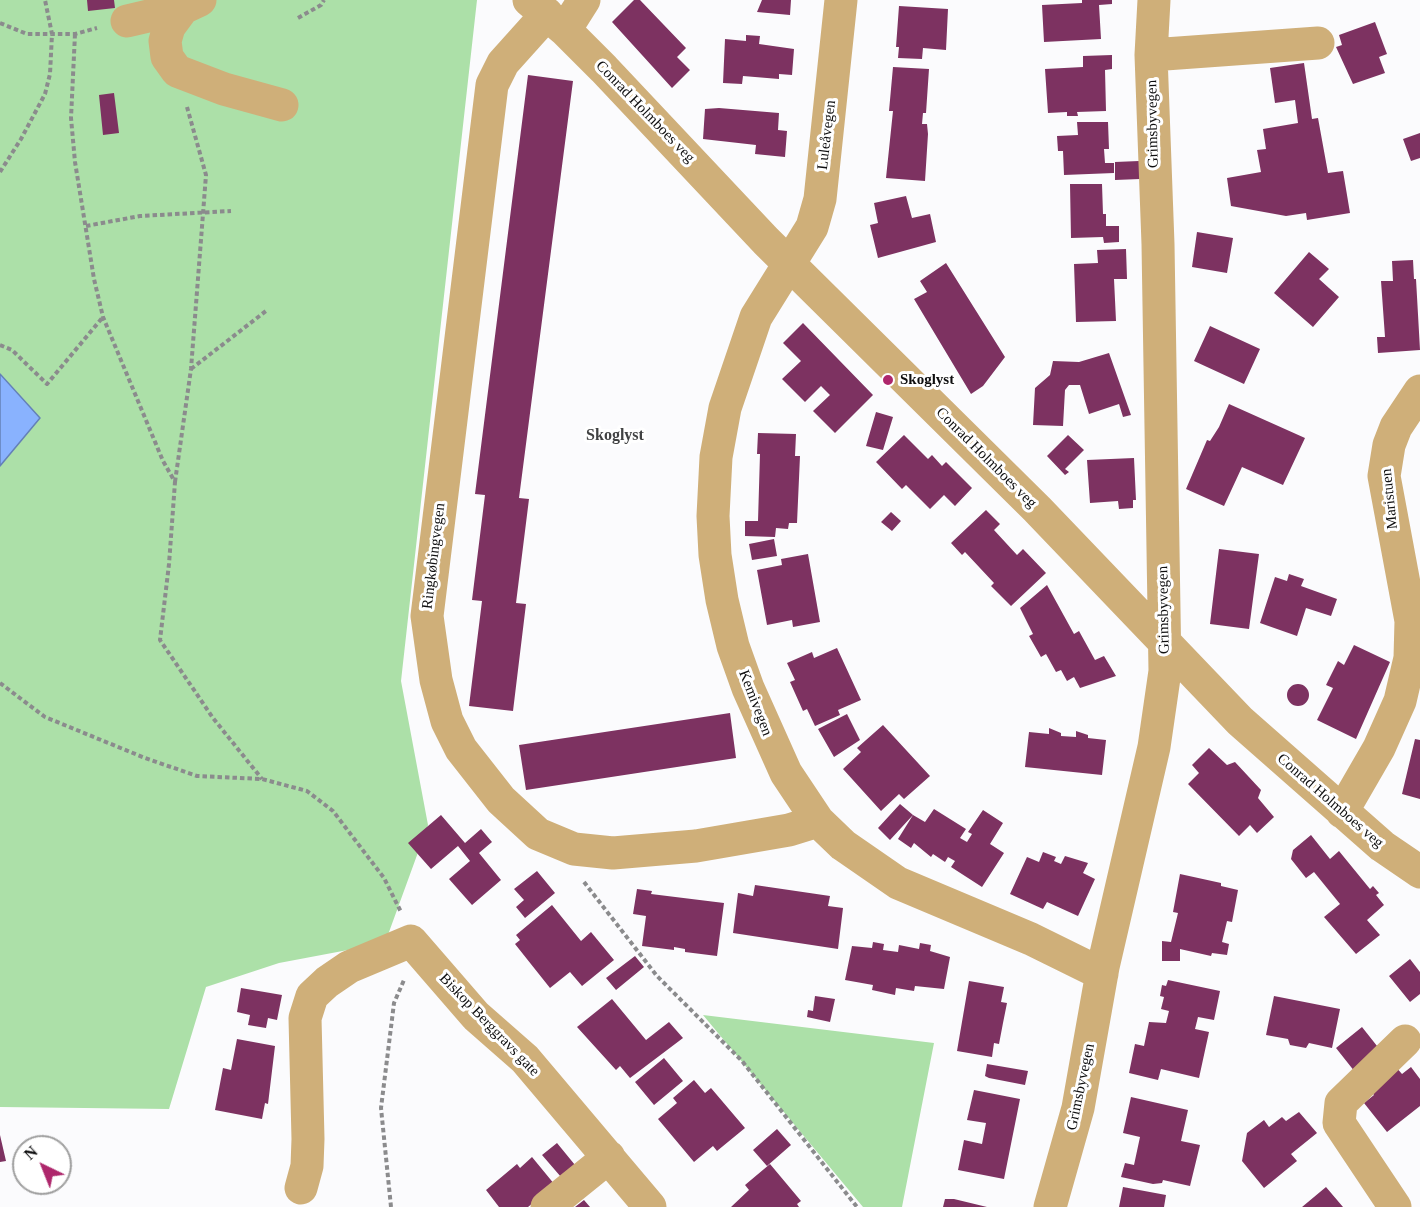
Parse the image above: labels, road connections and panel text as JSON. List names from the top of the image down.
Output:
{
  "streets": {
    "street": [
      "Conrad Holmboes veg",
      "Grimsbyvegen",
      "Luleåvegen",
      "Maristuen",
      "Ringkøbingvegen",
      "Kemivegen",
      "Biskop Berggravs gate"
    ]
  },
  "crossings": [
    ["Conrad Holmboes veg", "Grimsbyvegen"],
    ["Conrad Holmboes veg", "Luleåvegen"],
    ["Conrad Holmboes veg", "Maristuen"],
    ["Conrad Holmboes veg", "Ringkøbingvegen"],
    ["Conrad Holmboes veg", "Kemivegen"],
    ["Grimsbyvegen", "Kemivegen"],
    ["Luleåvegen", "Kemivegen"],
    ["Ringkøbingvegen", "Kemivegen"]
  ],
  "districts": ["Skoglyst"],
  "places": ["Skoglyst"],
  "north": "top left"
}
